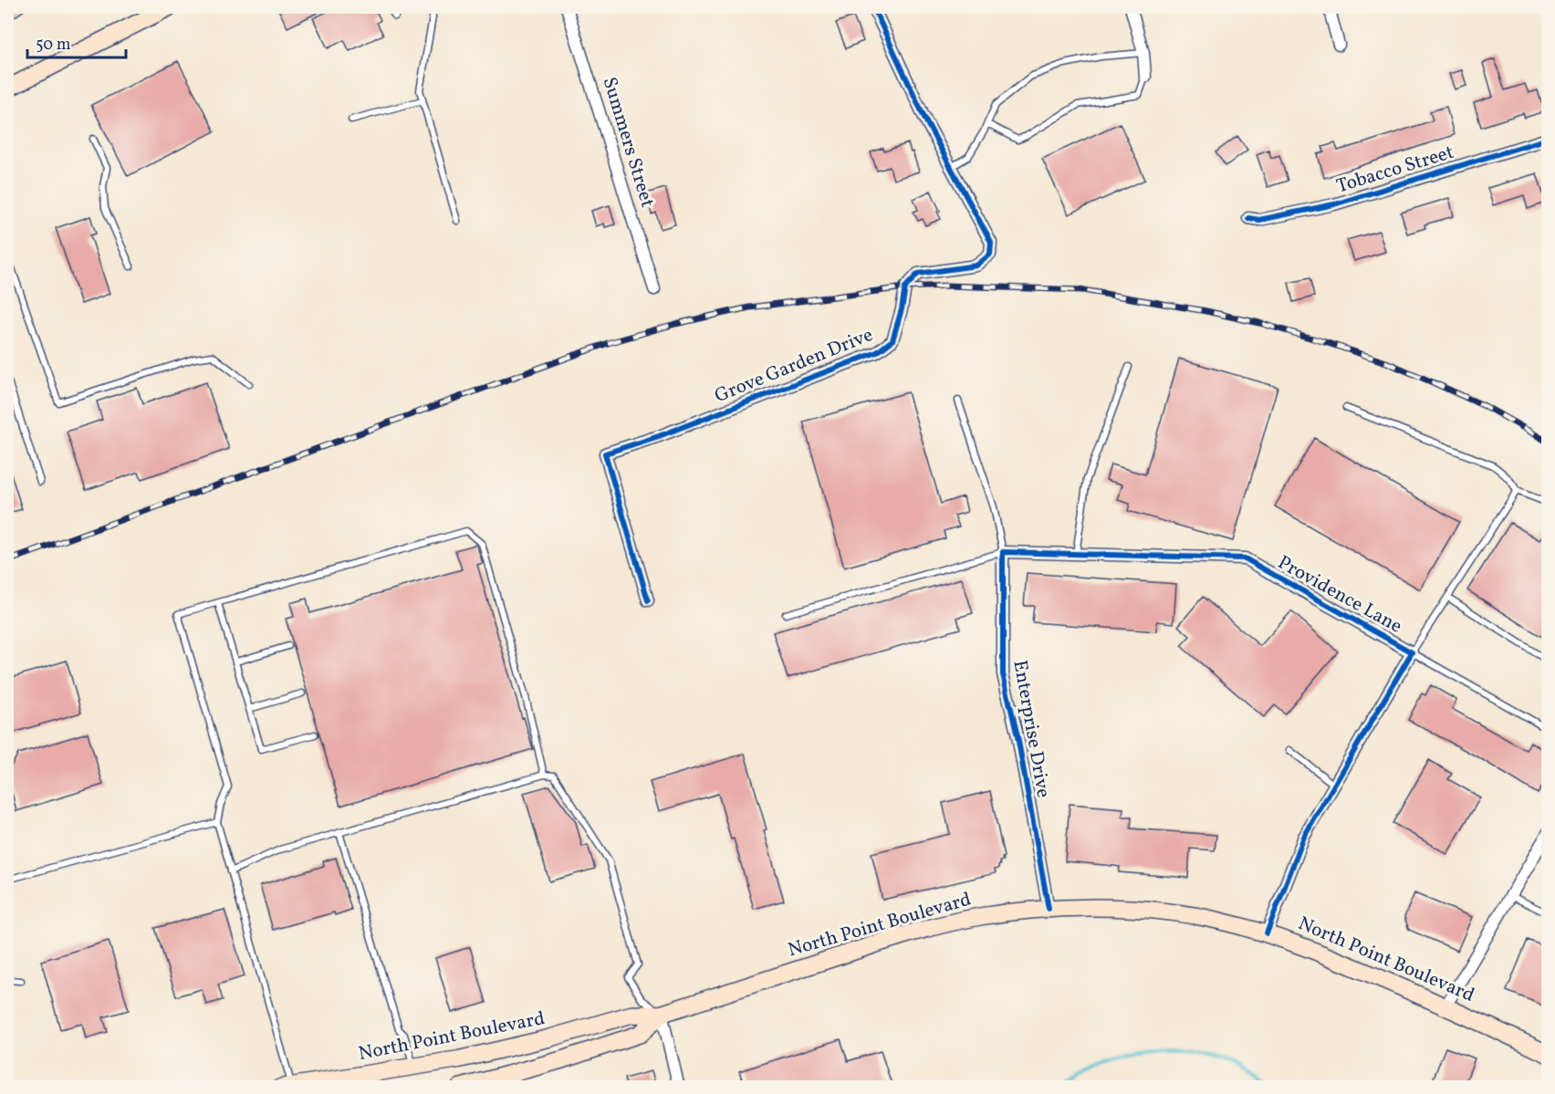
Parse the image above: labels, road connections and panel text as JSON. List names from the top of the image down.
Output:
{
  "streets": {
    "main road": ["North Point Boulevard"],
    "street": [
      "Summers Street",
      "Tobacco Street",
      "Grove Garden Drive",
      "Providence Lane",
      "Enterprise Drive"
    ]
  },
  "crossings": [
    ["Providence Lane", "Enterprise Drive"],
    ["Providence Lane", "North Point Boulevard"],
    ["Enterprise Drive", "North Point Boulevard"]
  ],
  "scale_bar": "50 m"
}
